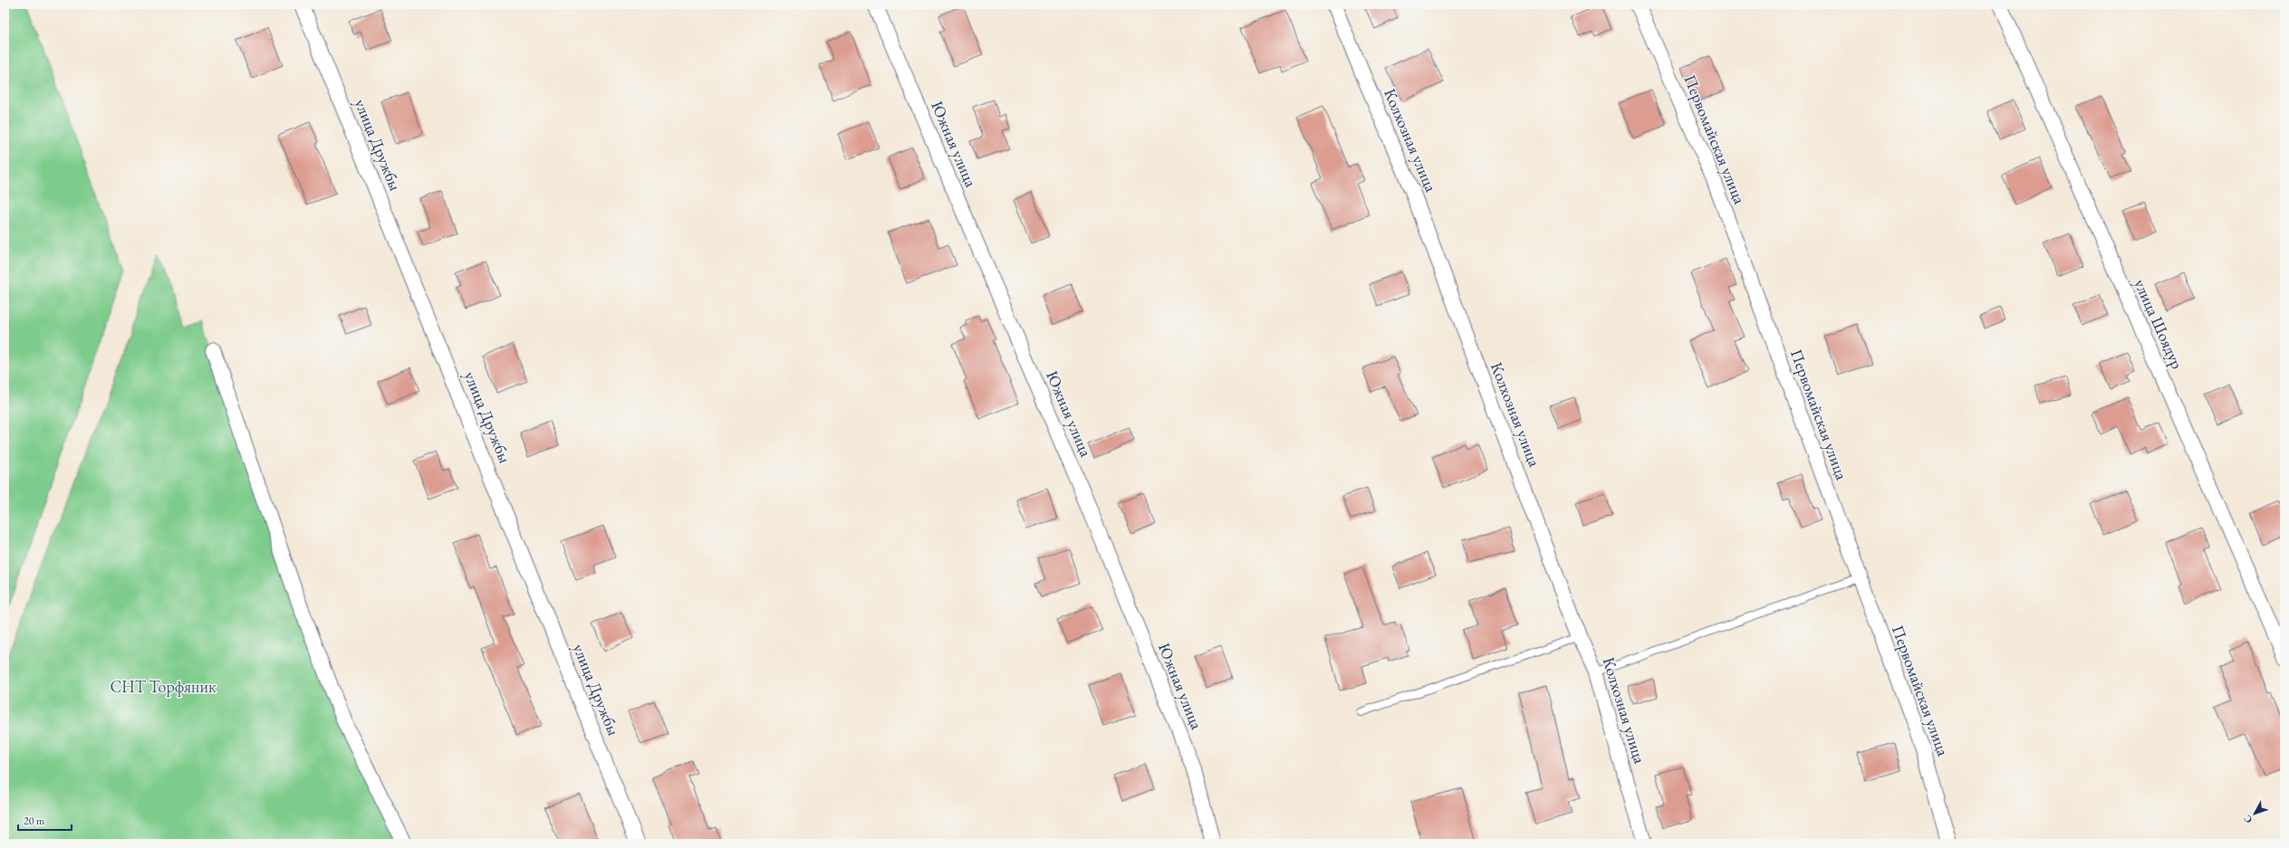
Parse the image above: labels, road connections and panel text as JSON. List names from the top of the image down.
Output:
{
  "streets": {
    "street": [
      "Первомайская улица",
      "Колхозная улица",
      "Южная улица",
      "улица Дружбы",
      "улица Шоядур"
    ]
  },
  "parks": ["СНТ Торфяник"],
  "scale_bar": "20 m",
  "north": "bottom left"
}
